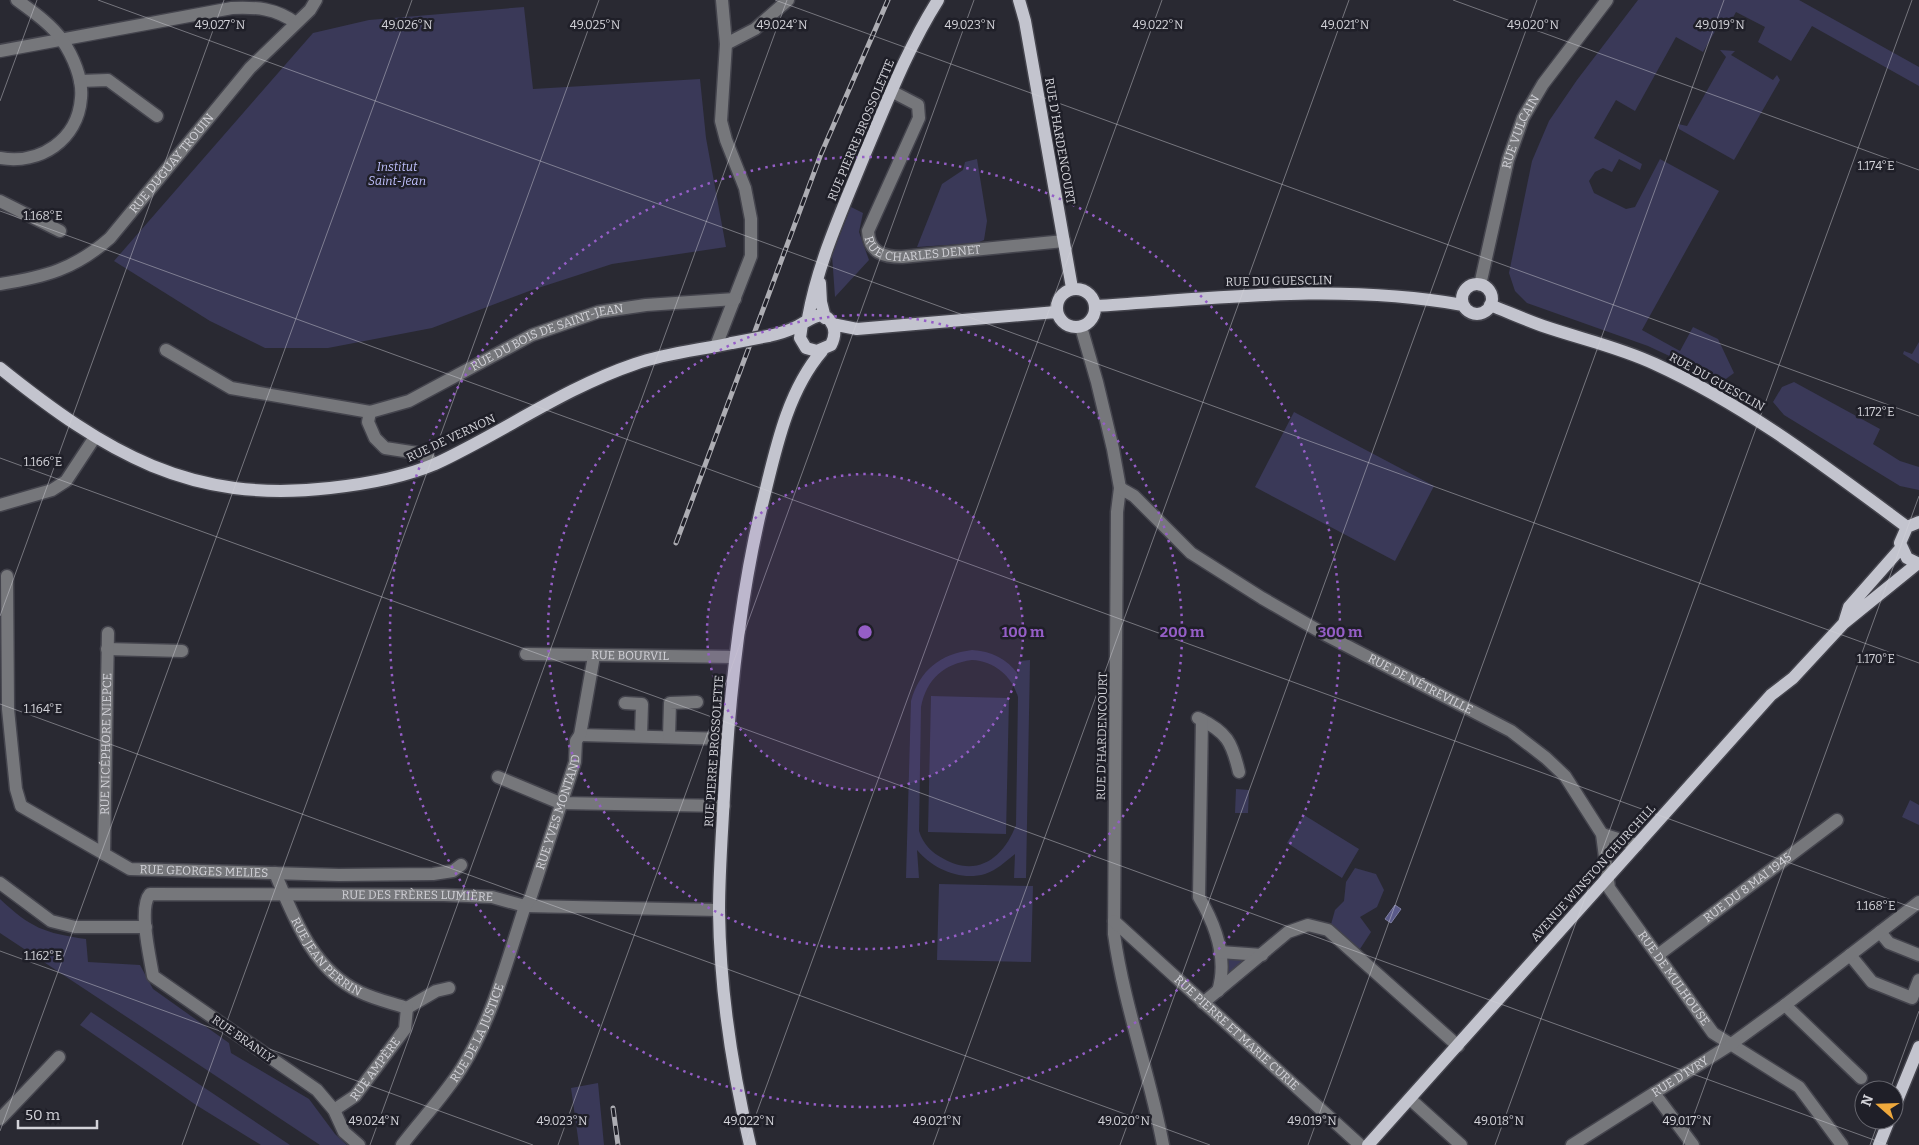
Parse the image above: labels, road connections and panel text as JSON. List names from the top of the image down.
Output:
{
  "streets": {
    "main road": [
      "RUE PIERRE BROSSOLETTE",
      "RUE D'HARDENCOURT",
      "RUE DU GUESCLIN",
      "RUE DE VERNON",
      "AVENUE WINSTON CHURCHILL"
    ],
    "street": [
      "RUE VULCAIN",
      "RUE DUGUAY TROUIN",
      "RUE CHARLES DENET",
      "RUE DU BOIS DE SAINT-JEAN",
      "RUE BOURVIL",
      "RUE DE NÉTREVILLE",
      "RUE NICÉPHORE NIEPCE",
      "RUE YVES MONTAND",
      "RUE GEORGES MELIES",
      "RUE DU 8 MAI 1945",
      "RUE DES FRÈRES LUMIÈRE",
      "RUE JEAN PERRIN",
      "RUE DE MULHOUSE",
      "RUE DE LA JUSTICE",
      "RUE PIERRE ET MARIE CURIE",
      "RUE BRANLY",
      "RUE AMPÈRE",
      "RUE D'IVRY"
    ]
  },
  "crossings": [
    ["RUE PIERRE BROSSOLETTE", "RUE CHARLES DENET"],
    ["RUE PIERRE BROSSOLETTE", "RUE DE VERNON"],
    ["RUE PIERRE BROSSOLETTE", "RUE BOURVIL"],
    ["RUE PIERRE BROSSOLETTE", "RUE DES FRÈRES LUMIÈRE"],
    ["RUE VULCAIN", "RUE DU GUESCLIN"],
    ["RUE D'HARDENCOURT", "RUE CHARLES DENET"],
    ["RUE D'HARDENCOURT", "RUE DU GUESCLIN"],
    ["RUE D'HARDENCOURT", "RUE DE NÉTREVILLE"],
    ["RUE D'HARDENCOURT", "RUE PIERRE ET MARIE CURIE"],
    ["RUE BOURVIL", "RUE YVES MONTAND"],
    ["RUE DE NÉTREVILLE", "AVENUE WINSTON CHURCHILL"],
    ["RUE DE NÉTREVILLE", "RUE DE MULHOUSE"],
    ["RUE NICÉPHORE NIEPCE", "RUE GEORGES MELIES"],
    ["RUE YVES MONTAND", "RUE DES FRÈRES LUMIÈRE"],
    ["RUE YVES MONTAND", "RUE DE LA JUSTICE"],
    ["RUE GEORGES MELIES", "RUE JEAN PERRIN"],
    ["AVENUE WINSTON CHURCHILL", "RUE DE MULHOUSE"],
    ["RUE DU 8 MAI 1945", "RUE DE MULHOUSE"],
    ["RUE DES FRÈRES LUMIÈRE", "RUE JEAN PERRIN"],
    ["RUE DES FRÈRES LUMIÈRE", "RUE DE LA JUSTICE"],
    ["RUE DES FRÈRES LUMIÈRE", "RUE BRANLY"],
    ["RUE JEAN PERRIN", "RUE AMPÈRE"],
    ["RUE DE MULHOUSE", "RUE D'IVRY"],
    ["RUE BRANLY", "RUE AMPÈRE"]
  ],
  "parks": ["Institut Saint-Jean"],
  "scale_bar": "50 m",
  "north": "left",
  "coordinates": [
    "49.027°N",
    "49.026°N",
    "49.025°N",
    "49.024°N",
    "49.023°N",
    "49.022°N",
    "49.021°N",
    "49.020°N",
    "49.019°N",
    "1.174°E",
    "1.168°E",
    "1.172°E",
    "1.166°E",
    "1.170°E",
    "1.164°E",
    "1.162°E",
    "49.018°N",
    "49.017°N"
  ],
  "rings": ["100 m", "200 m", "300 m"]
}
